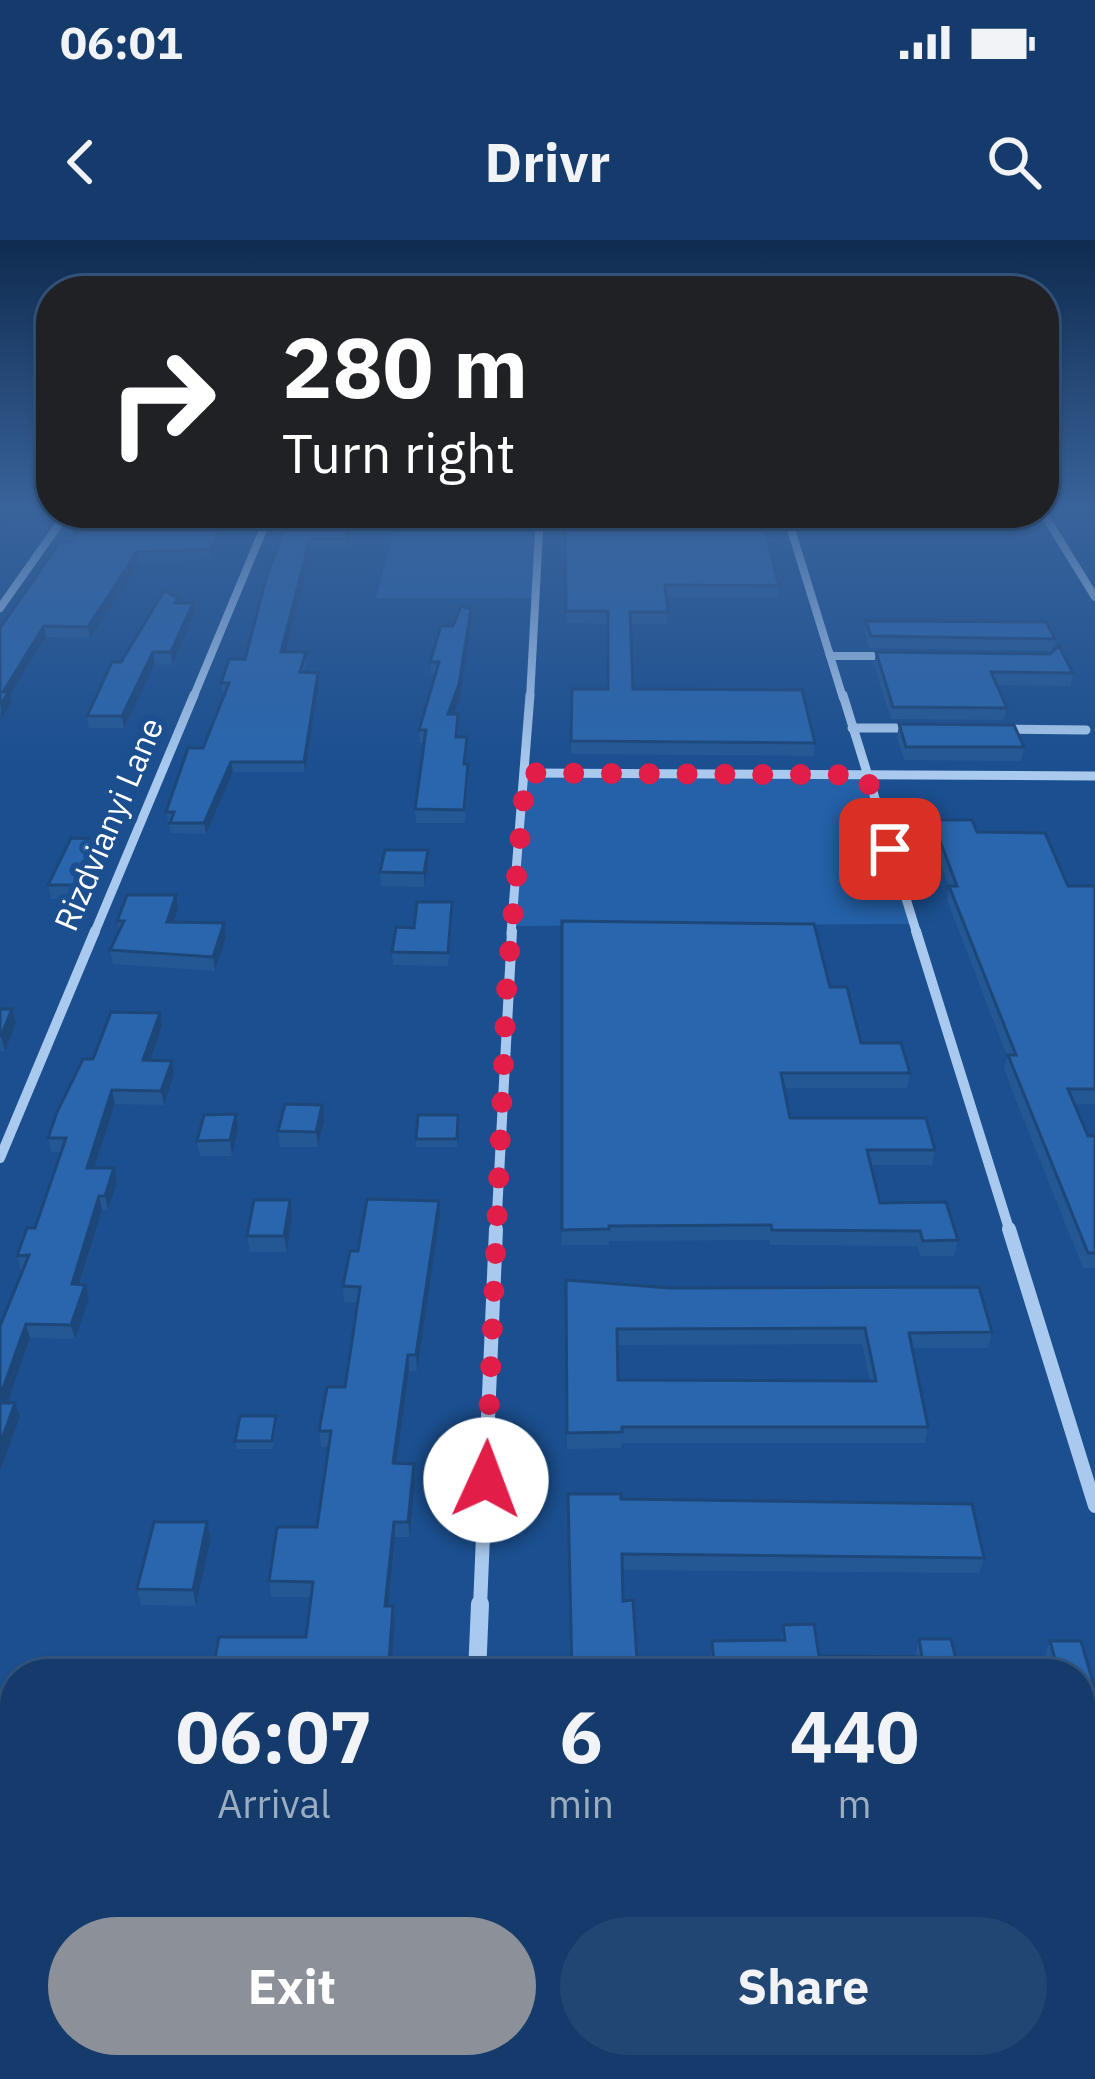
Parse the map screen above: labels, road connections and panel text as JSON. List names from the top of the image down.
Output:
{
  "streets": {
    "street": ["Rizdvianyi Lane"]
  },
  "page": {
    "status": "06:01",
    "header": "Drivr",
    "turn": ["280 m", "Turn right"],
    "eta": [
      "06:07",
      "Arrival",
      "6",
      "min",
      "440",
      "m"
    ],
    "buttons": ["Exit", "Share"]
  }
}
